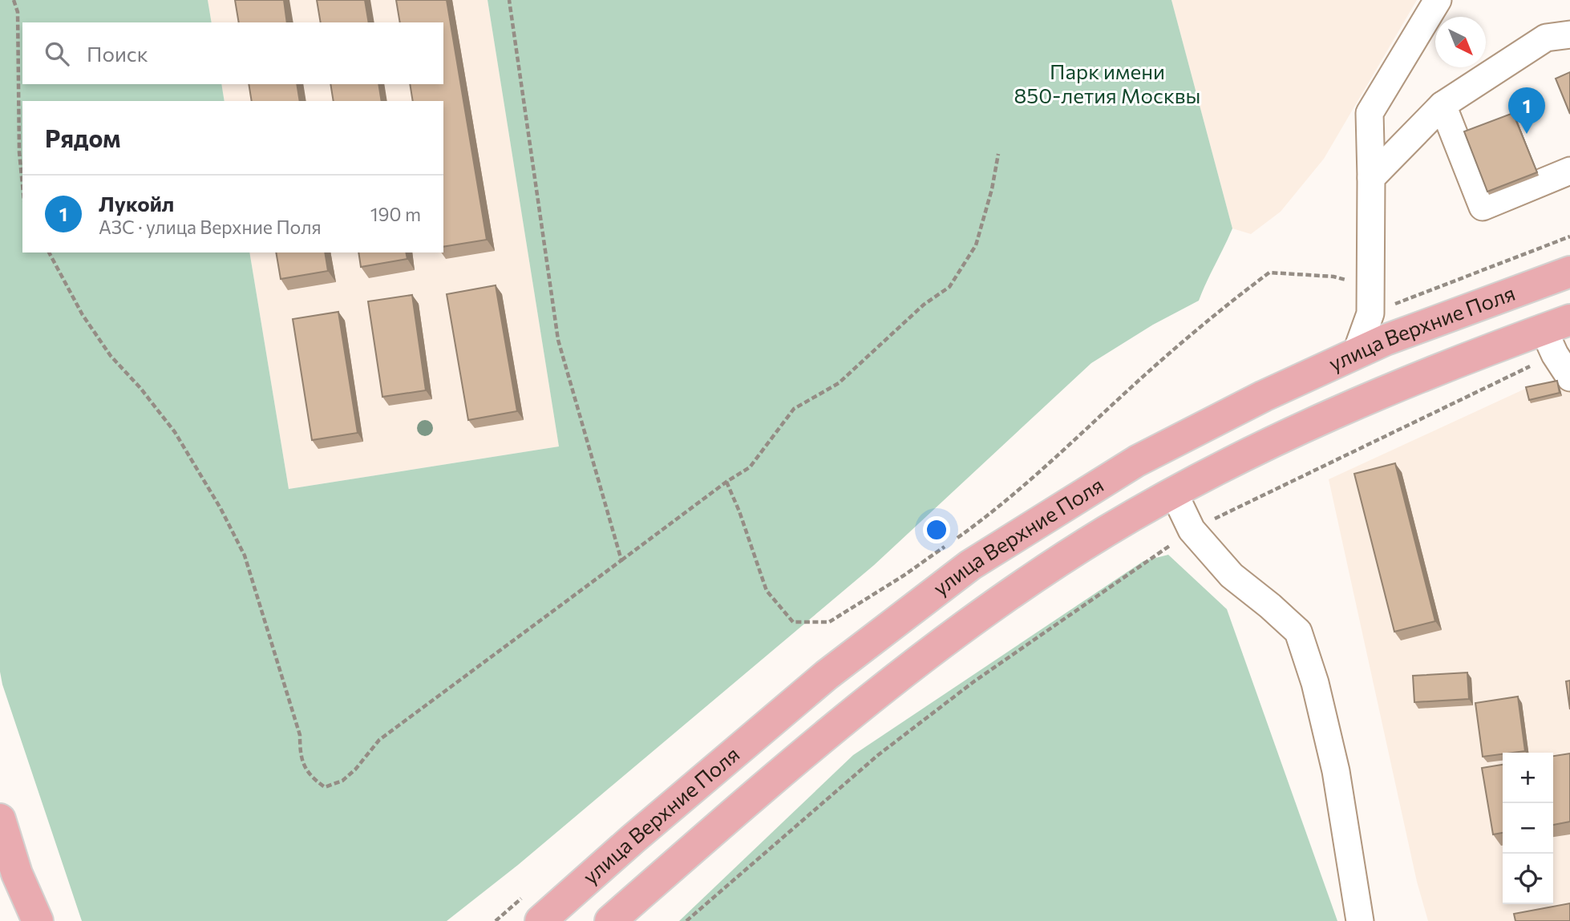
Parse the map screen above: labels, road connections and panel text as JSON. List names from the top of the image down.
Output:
{
  "streets": {
    "main road": ["улица Верхние Поля"]
  },
  "parks": ["Парк имени 850-летия Москвы"],
  "north": "bottom right",
  "page": {
    "search": "Поиск",
    "pins": "1",
    "heading": "Рядом",
    "list": [
      {
        "mark": "1",
        "name": "Лукойл",
        "note": "АЗС · улица Верхние Поля",
        "value": "190 m"
      }
    ],
    "map_buttons": ["+", "−"]
  }
}
